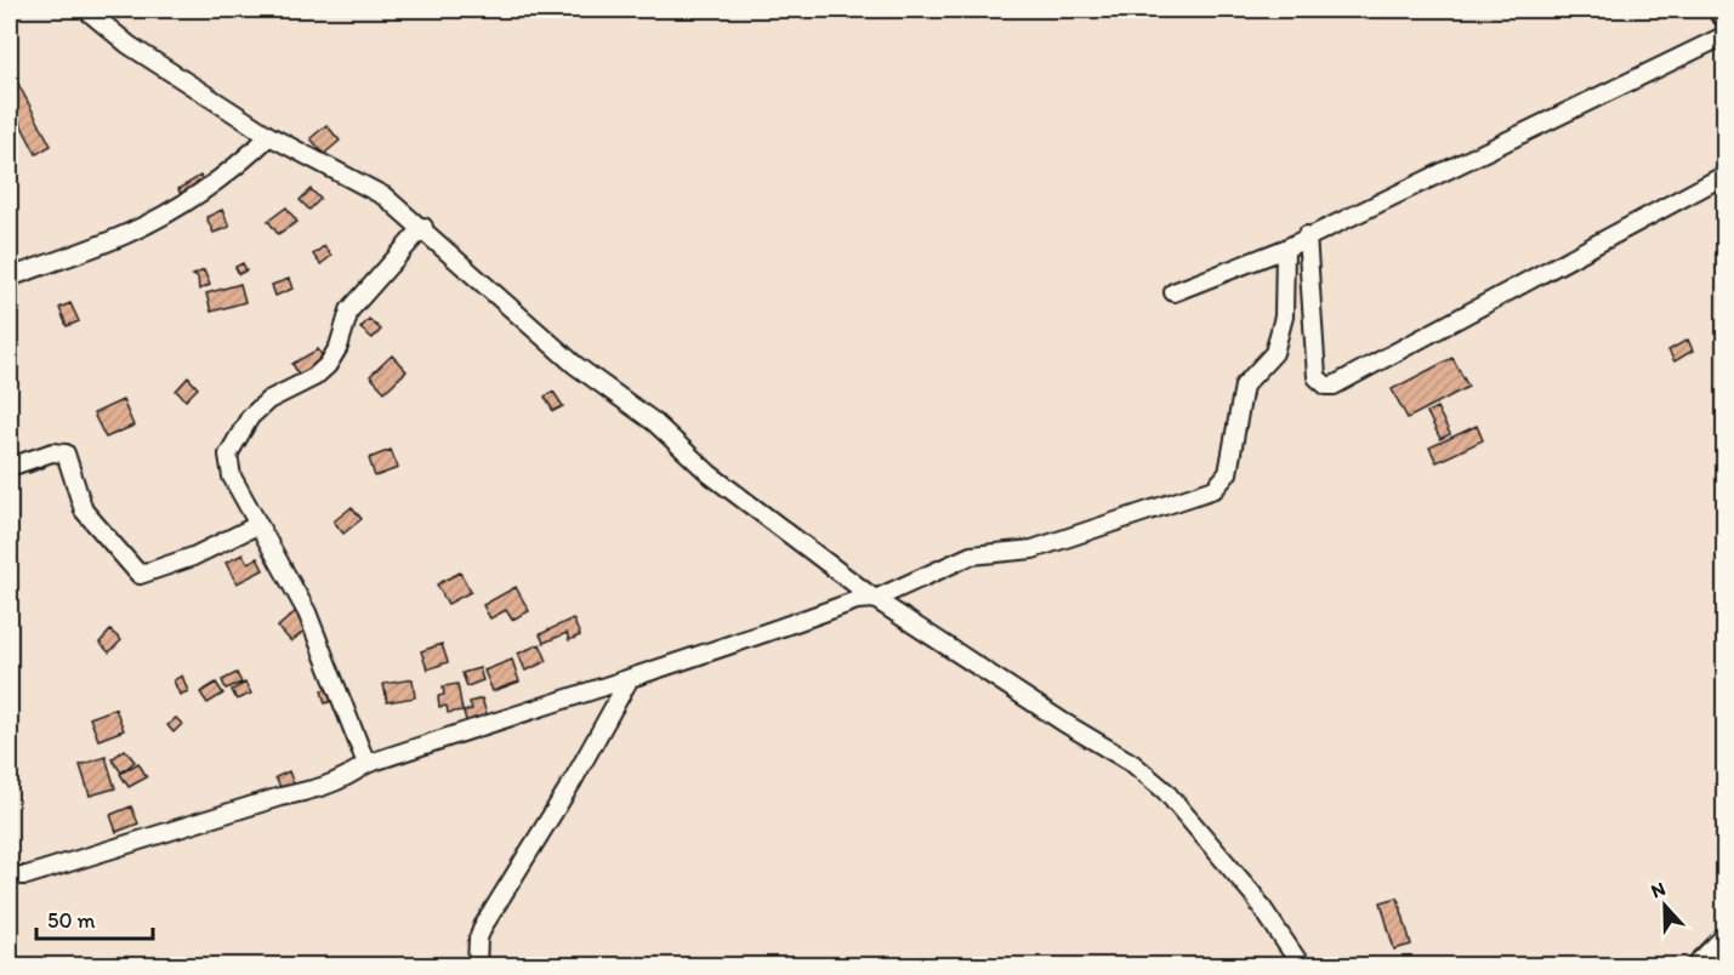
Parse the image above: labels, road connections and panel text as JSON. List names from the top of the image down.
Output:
{
  "scale_bar": "50 m",
  "north": "top"
}
